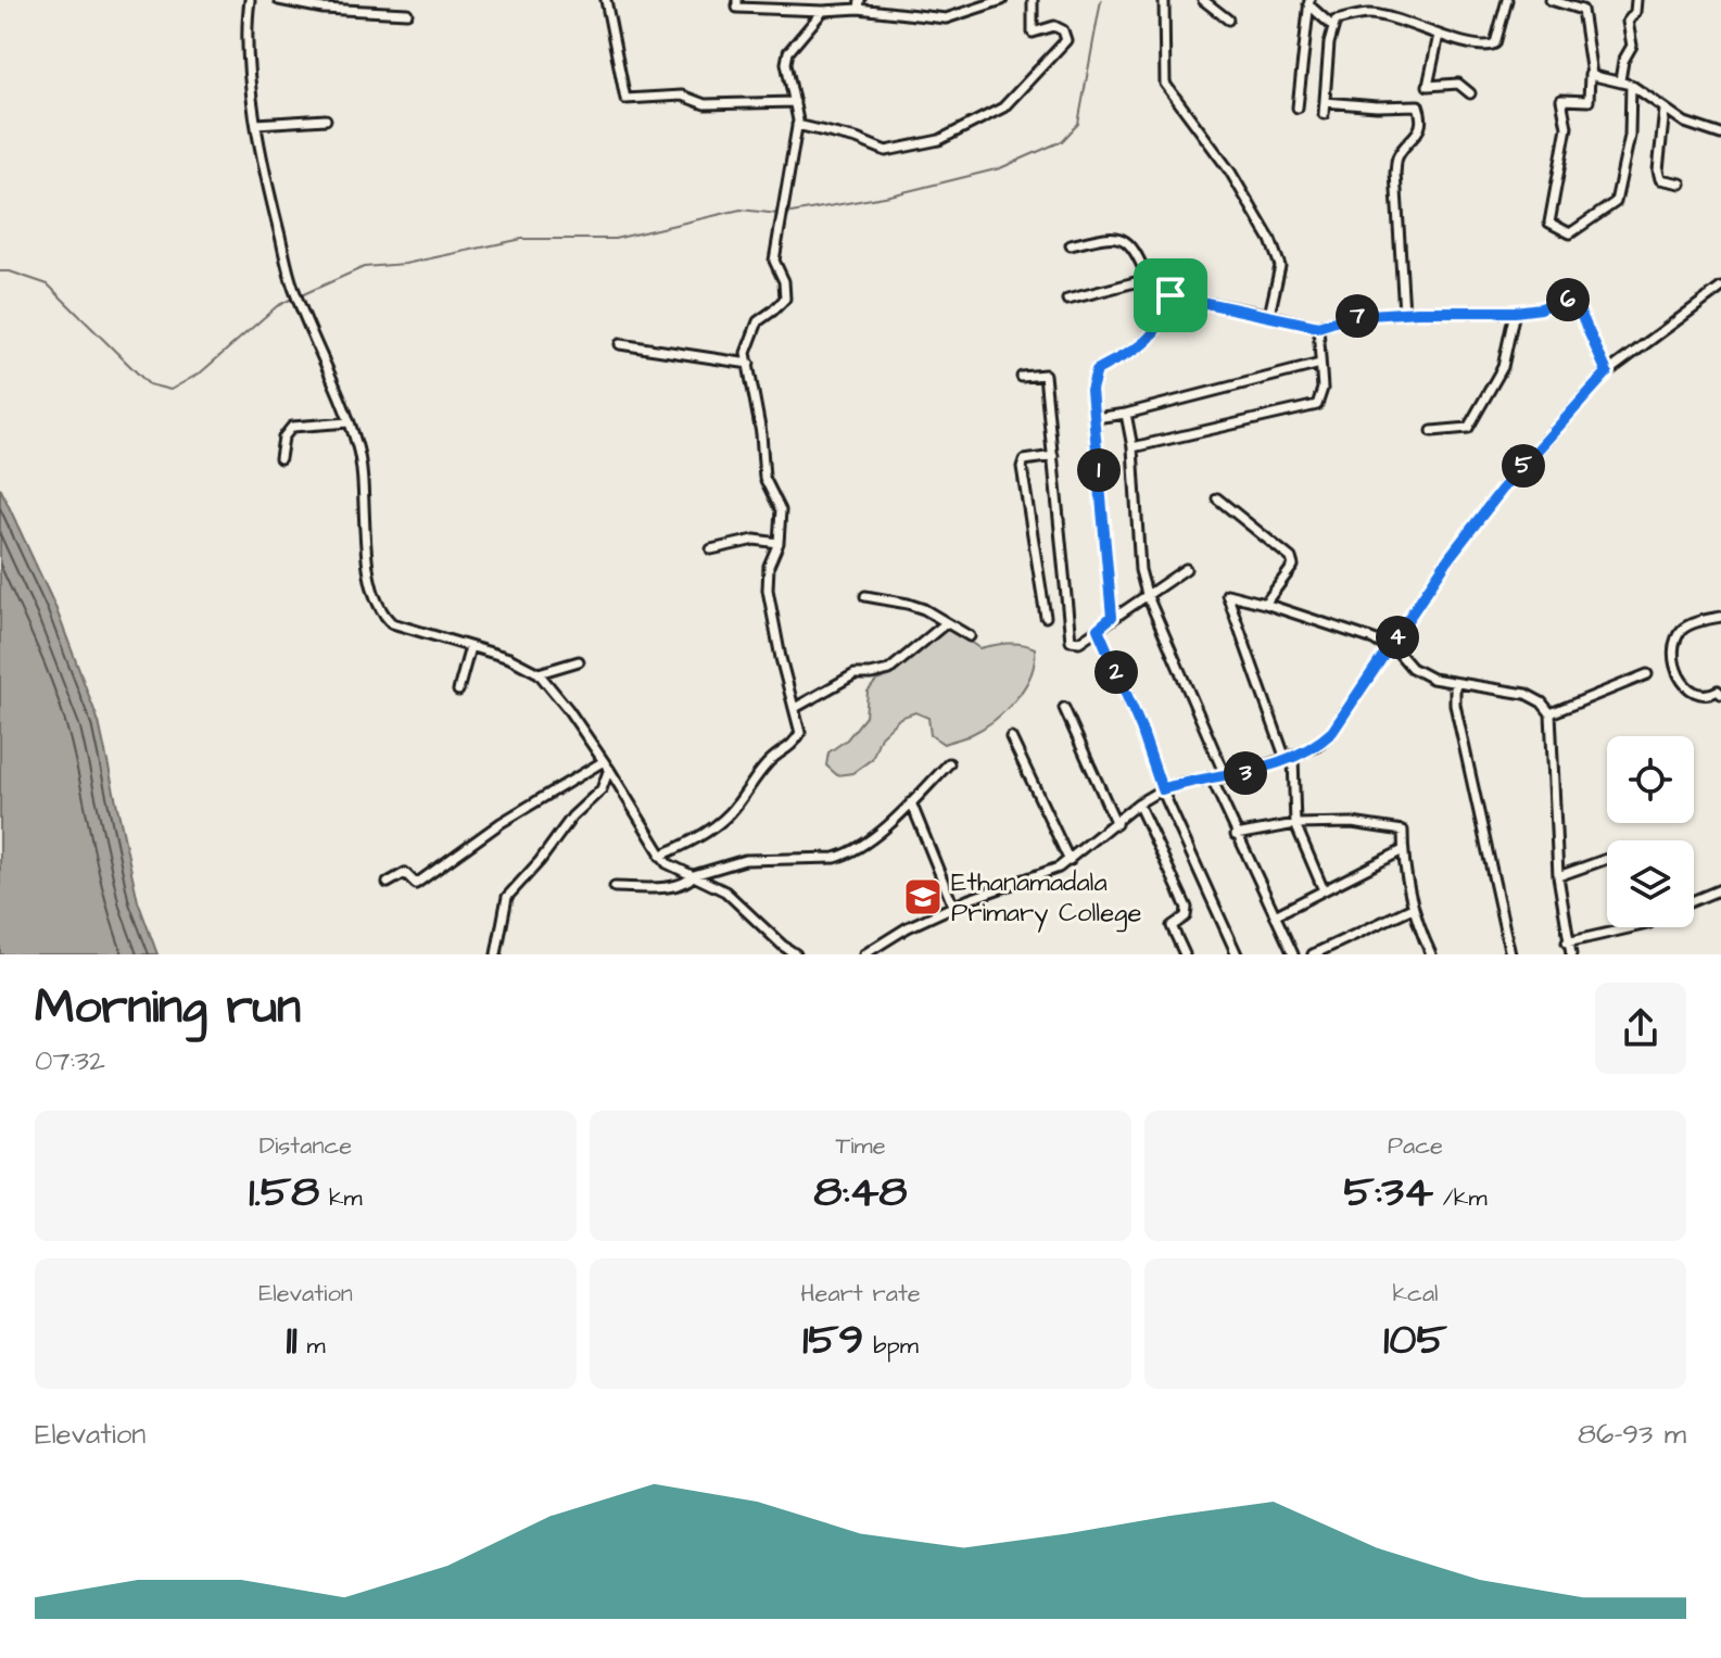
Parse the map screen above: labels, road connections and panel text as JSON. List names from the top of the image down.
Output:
{
  "places": {
    "school or university": ["Ethanamadala Primary College"]
  },
  "page": {
    "pins": [
      "6",
      "7",
      "5",
      "1",
      "4",
      "2",
      "3"
    ],
    "heading": ["Morning run", "07:32"],
    "stats": [
      ["Distance", "1.58 km"],
      ["Time", "8:48"],
      ["Pace", "5:34 /km"],
      ["Elevation", "11 m"],
      ["Heart rate", "159 bpm"],
      ["kcal", "105"]
    ],
    "chart": ["Elevation", "86–93 m"]
  }
}
